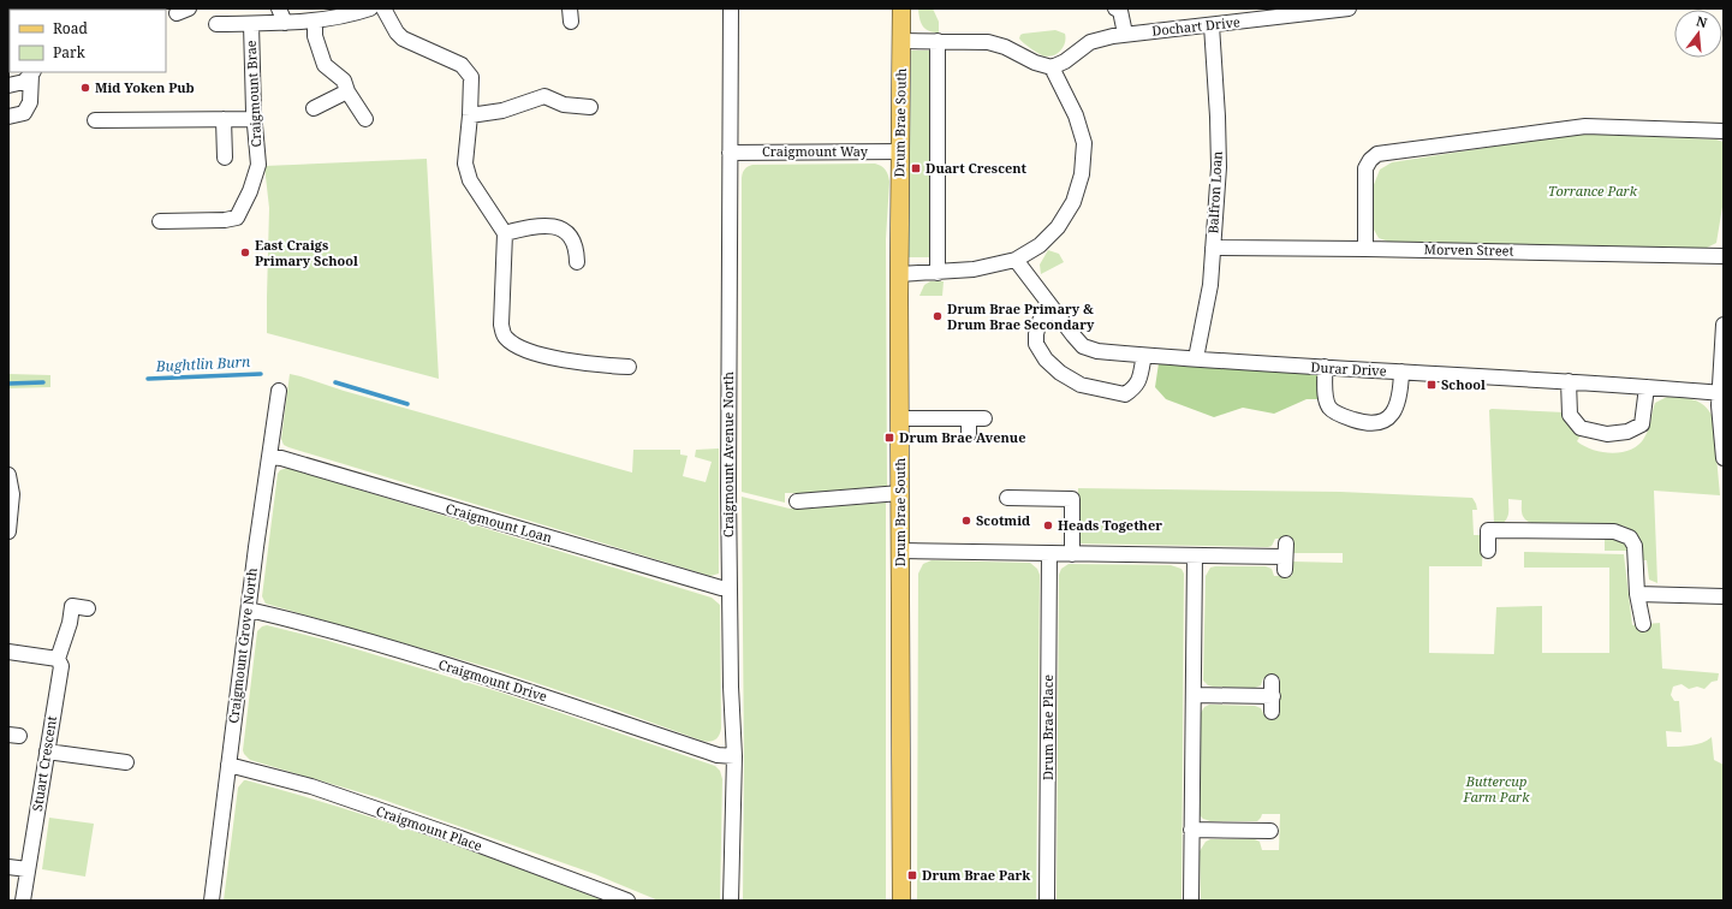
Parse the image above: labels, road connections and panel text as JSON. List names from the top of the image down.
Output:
{
  "streets": {
    "main road": ["Drum Brae South"],
    "street": [
      "Dochart Drive",
      "Craigmount Brae",
      "Craigmount Way",
      "Balfron Loan",
      "Morven Street",
      "Durar Drive",
      "Craigmount Avenue North",
      "Craigmount Loan",
      "Craigmount Grove North",
      "Craigmount Drive",
      "Drum Brae Place",
      "Stuart Crescent",
      "Craigmount Place"
    ]
  },
  "crossings": [
    ["Dochart Drive", "Balfron Loan"],
    ["Drum Brae South", "Craigmount Way"],
    ["Craigmount Way", "Craigmount Avenue North"],
    ["Balfron Loan", "Morven Street"],
    ["Balfron Loan", "Durar Drive"],
    ["Craigmount Avenue North", "Craigmount Loan"],
    ["Craigmount Avenue North", "Craigmount Drive"],
    ["Craigmount Loan", "Craigmount Grove North"],
    ["Craigmount Grove North", "Craigmount Drive"],
    ["Craigmount Grove North", "Craigmount Place"]
  ],
  "water": ["Bughtlin Burn"],
  "parks": ["Torrance Park", "Buttercup Farm Park"],
  "places": {
    "other": [
      "Mid Yoken Pub",
      "East Craigs Primary School",
      "Drum Brae Primary & Drum Brae Secondary",
      "Scotmid",
      "Heads Together"
    ],
    "transit": [
      "Duart Crescent",
      "School",
      "Drum Brae Avenue",
      "Drum Brae Park"
    ]
  },
  "legend": ["Road", "Park"],
  "north": "top"
}
